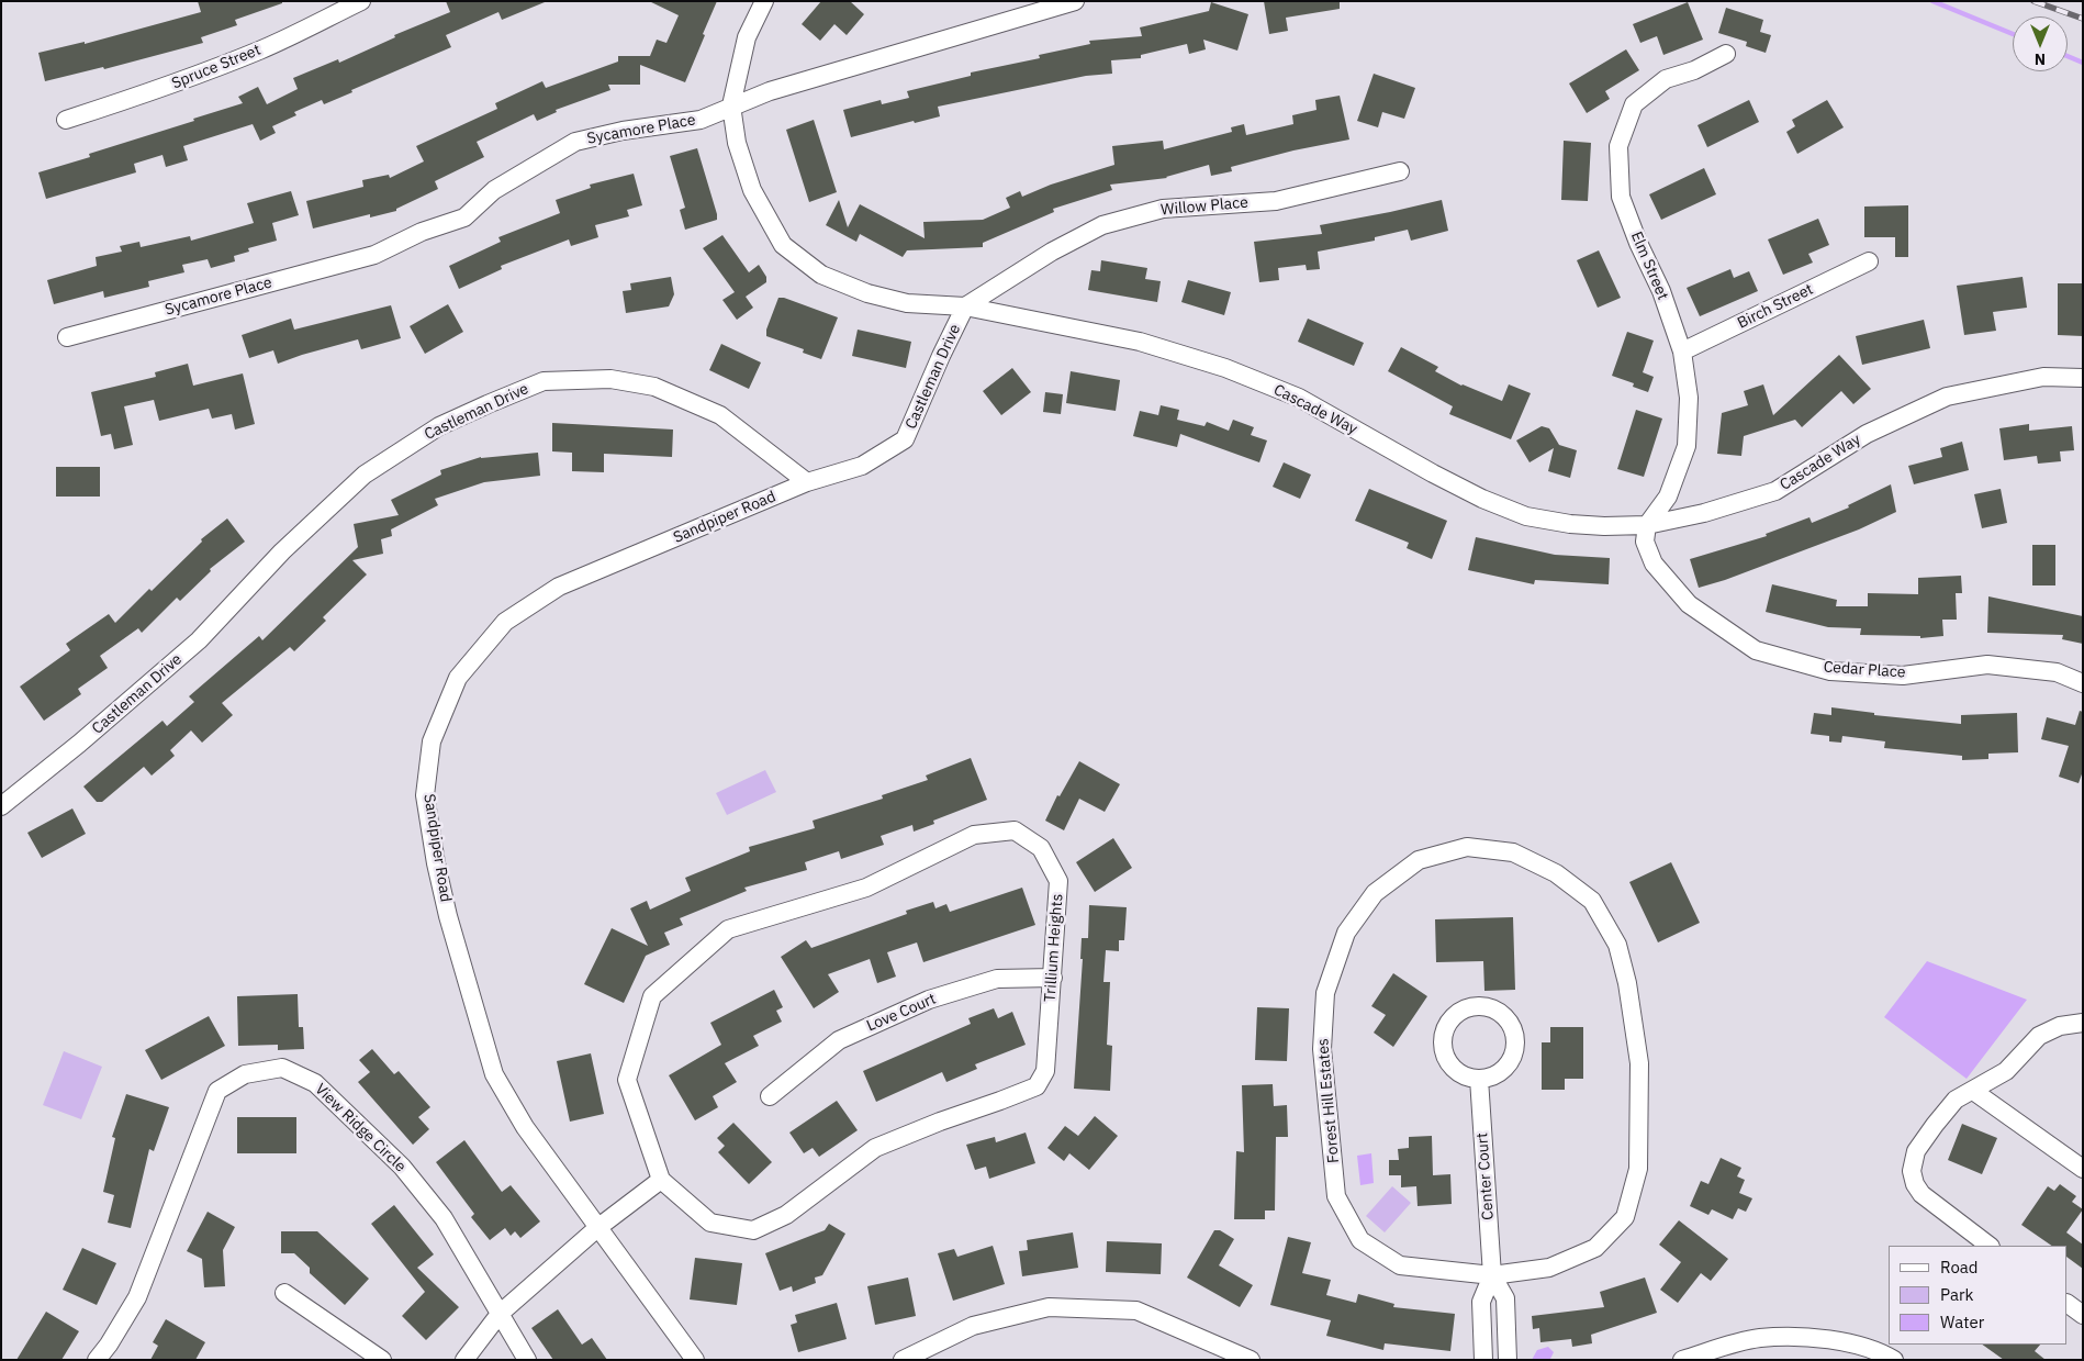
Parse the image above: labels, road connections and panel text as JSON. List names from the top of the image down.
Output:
{
  "streets": {
    "street": [
      "Spruce Street",
      "Sycamore Place",
      "Willow Place",
      "Elm Street",
      "Birch Street",
      "Castleman Drive",
      "Cascade Way",
      "Sandpiper Road",
      "Cedar Place",
      "Trillium Heights",
      "Love Court",
      "Forest Hill Estates",
      "View Ridge Circle",
      "Center Court"
    ]
  },
  "crossings": [
    ["Sycamore Place", "Cascade Way"],
    ["Willow Place", "Castleman Drive"],
    ["Willow Place", "Cascade Way"],
    ["Elm Street", "Birch Street"],
    ["Elm Street", "Cascade Way"],
    ["Elm Street", "Cedar Place"],
    ["Castleman Drive", "Cascade Way"],
    ["Castleman Drive", "Sandpiper Road"],
    ["Cascade Way", "Cedar Place"],
    ["Trillium Heights", "Love Court"],
    ["Forest Hill Estates", "Center Court"]
  ],
  "legend": ["Road", "Park", "Water"],
  "north": "bottom"
}
